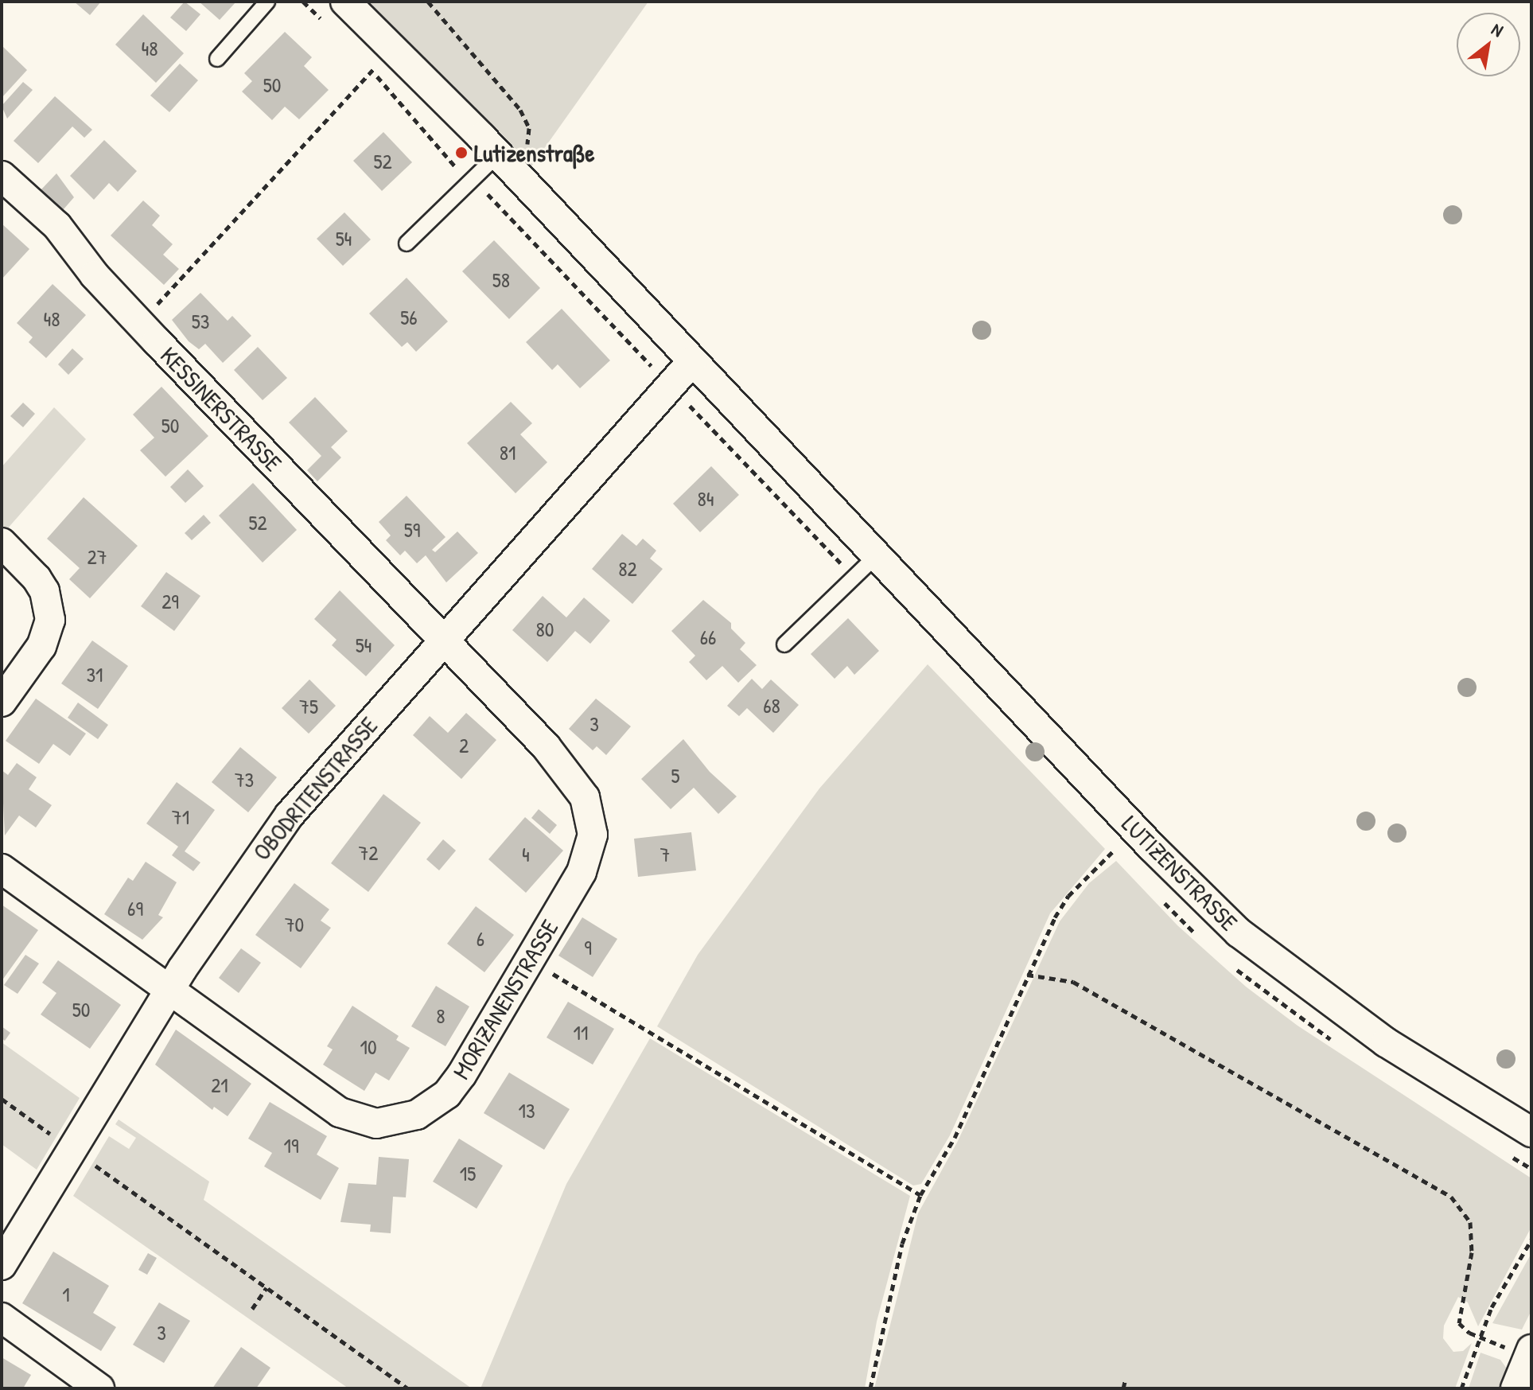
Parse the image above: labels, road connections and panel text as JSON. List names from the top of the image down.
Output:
{
  "streets": {
    "street": [
      "KESSINERSTRASSE",
      "OBODRITENSTRASSE",
      "LUTIZENSTRASSE",
      "MORIZANENSTRASSE"
    ]
  },
  "crossings": [
    ["KESSINERSTRASSE", "OBODRITENSTRASSE"],
    ["KESSINERSTRASSE", "MORIZANENSTRASSE"],
    ["OBODRITENSTRASSE", "LUTIZENSTRASSE"],
    ["OBODRITENSTRASSE", "MORIZANENSTRASSE"]
  ],
  "places": ["Lutizenstraße"],
  "house_numbers": [
    "48",
    "50",
    "52",
    "54",
    "58",
    "56",
    "48",
    "53",
    "50",
    "81",
    "84",
    "52",
    "59",
    "27",
    "82",
    "29",
    "80",
    "66",
    "54",
    "31",
    "68",
    "75",
    "3",
    "2",
    "5",
    "73",
    "71",
    "72",
    "4",
    "7",
    "69",
    "70",
    "6",
    "9",
    "50",
    "8",
    "11",
    "10",
    "21",
    "13",
    "19",
    "15",
    "1",
    "3"
  ],
  "north": "top right"
}
